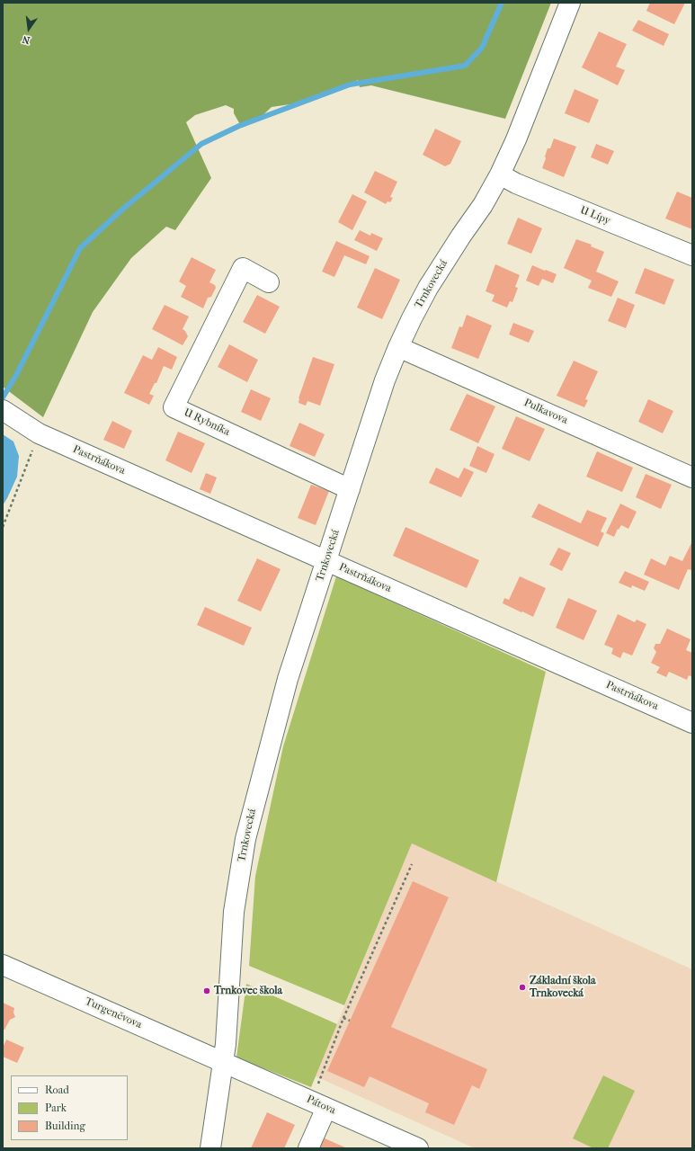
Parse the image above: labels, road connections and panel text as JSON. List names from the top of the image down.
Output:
{
  "streets": {
    "street": [
      "U Lípy",
      "Trnkovecká",
      "Pulkavova",
      "U Rybníka",
      "Pastrňákova",
      "Turgeněvova",
      "Pátova"
    ]
  },
  "crossings": [
    ["U Lípy", "Trnkovecká"],
    ["Trnkovecká", "Pulkavova"],
    ["Trnkovecká", "U Rybníka"],
    ["Trnkovecká", "Pastrňákova"],
    ["Trnkovecká", "Turgeněvova"],
    ["Trnkovecká", "Pátova"],
    ["Turgeněvova", "Pátova"]
  ],
  "places": ["Základní škola Trnkovecká", "Trnkovec škola"],
  "legend": ["Road", "Park", "Building"],
  "north": "bottom"
}
